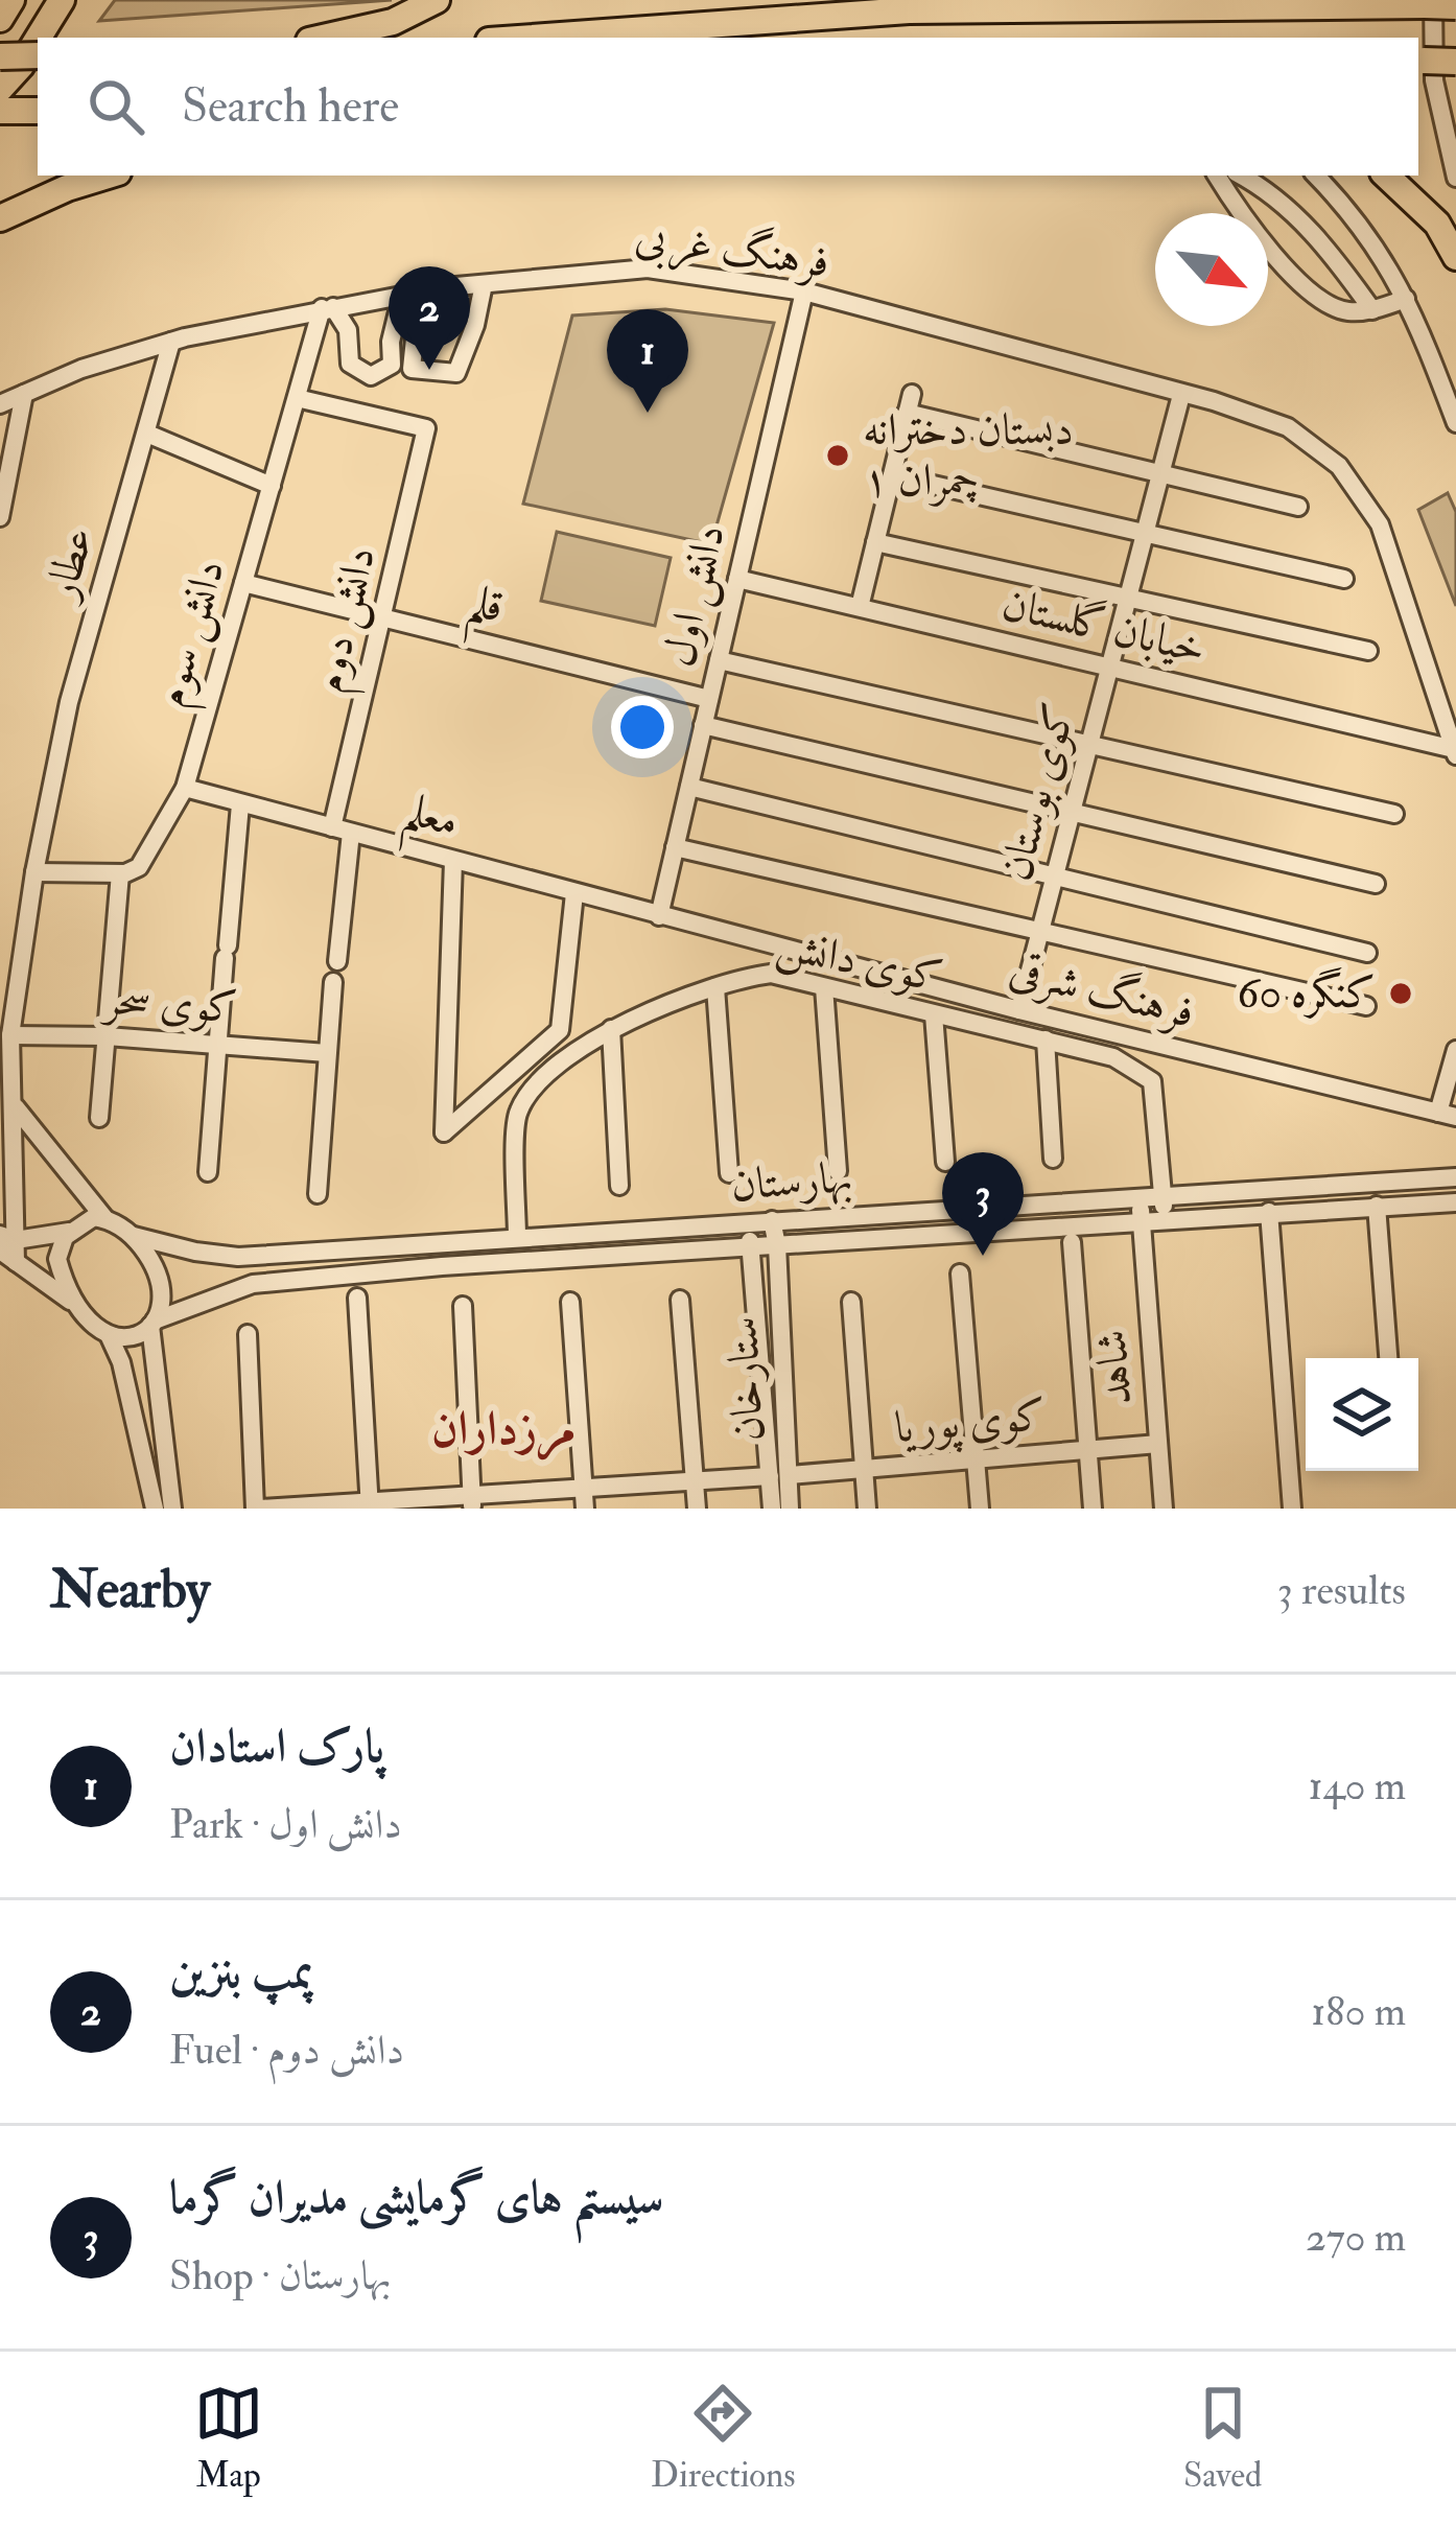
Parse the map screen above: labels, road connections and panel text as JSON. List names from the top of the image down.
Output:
{
  "streets": {
    "street": [
      "فرهنگ غربی",
      "عطار",
      "دانش اول",
      "قلم",
      "دانش دوم",
      "خیابان گلستان",
      "دانش سوم",
      "کوی بوستان",
      "معلم",
      "کوی دانش",
      "فرهنگ شرقی",
      "کوی سحر",
      "بهارستان",
      "شاهد",
      "ستارخان",
      "کوی پوریا"
    ]
  },
  "crossings": [
    ["فرهنگ غربی", "عطار"],
    ["فرهنگ غربی", "دانش اول"],
    ["فرهنگ غربی", "خیابان گلستان"],
    ["فرهنگ غربی", "دانش سوم"],
    ["فرهنگ غربی", "کوی بوستان"],
    ["عطار", "کوی سحر"],
    ["دانش اول", "قلم"],
    ["دانش اول", "خیابان گلستان"],
    ["دانش اول", "معلم"],
    ["دانش اول", "فرهنگ شرقی"],
    ["قلم", "دانش دوم"],
    ["قلم", "دانش سوم"],
    ["دانش دوم", "دانش سوم"],
    ["دانش دوم", "معلم"],
    ["خیابان گلستان", "کوی بوستان"],
    ["دانش سوم", "معلم"],
    ["کوی بوستان", "فرهنگ شرقی"],
    ["معلم", "فرهنگ شرقی"],
    ["کوی دانش", "بهارستان"],
    ["بهارستان", "شاهد"],
    ["بهارستان", "ستارخان"],
    ["شاهد", "کوی پوریا"],
    ["ستارخان", "کوی پوریا"]
  ],
  "districts": ["مرزداران"],
  "places": ["دبستان دخترانه چمران ۱", "کنگره 60"],
  "north": "bottom right",
  "page": {
    "search": "Search here",
    "pins": ["2", "1", "3"],
    "heading": ["Nearby", "3 results"],
    "list": [
      {
        "mark": "1",
        "name": "پارک استادان",
        "note": "Park · دانش اول",
        "value": "140 m"
      },
      {
        "mark": "2",
        "name": "پمپ بنزین",
        "note": "Fuel · دانش دوم",
        "value": "180 m"
      },
      {
        "mark": "3",
        "name": "سیستم های گرمایشی مدیران گرما",
        "note": "Shop · بهارستان",
        "value": "270 m"
      }
    ],
    "nav": ["Map", "Directions", "Saved"]
  }
}
